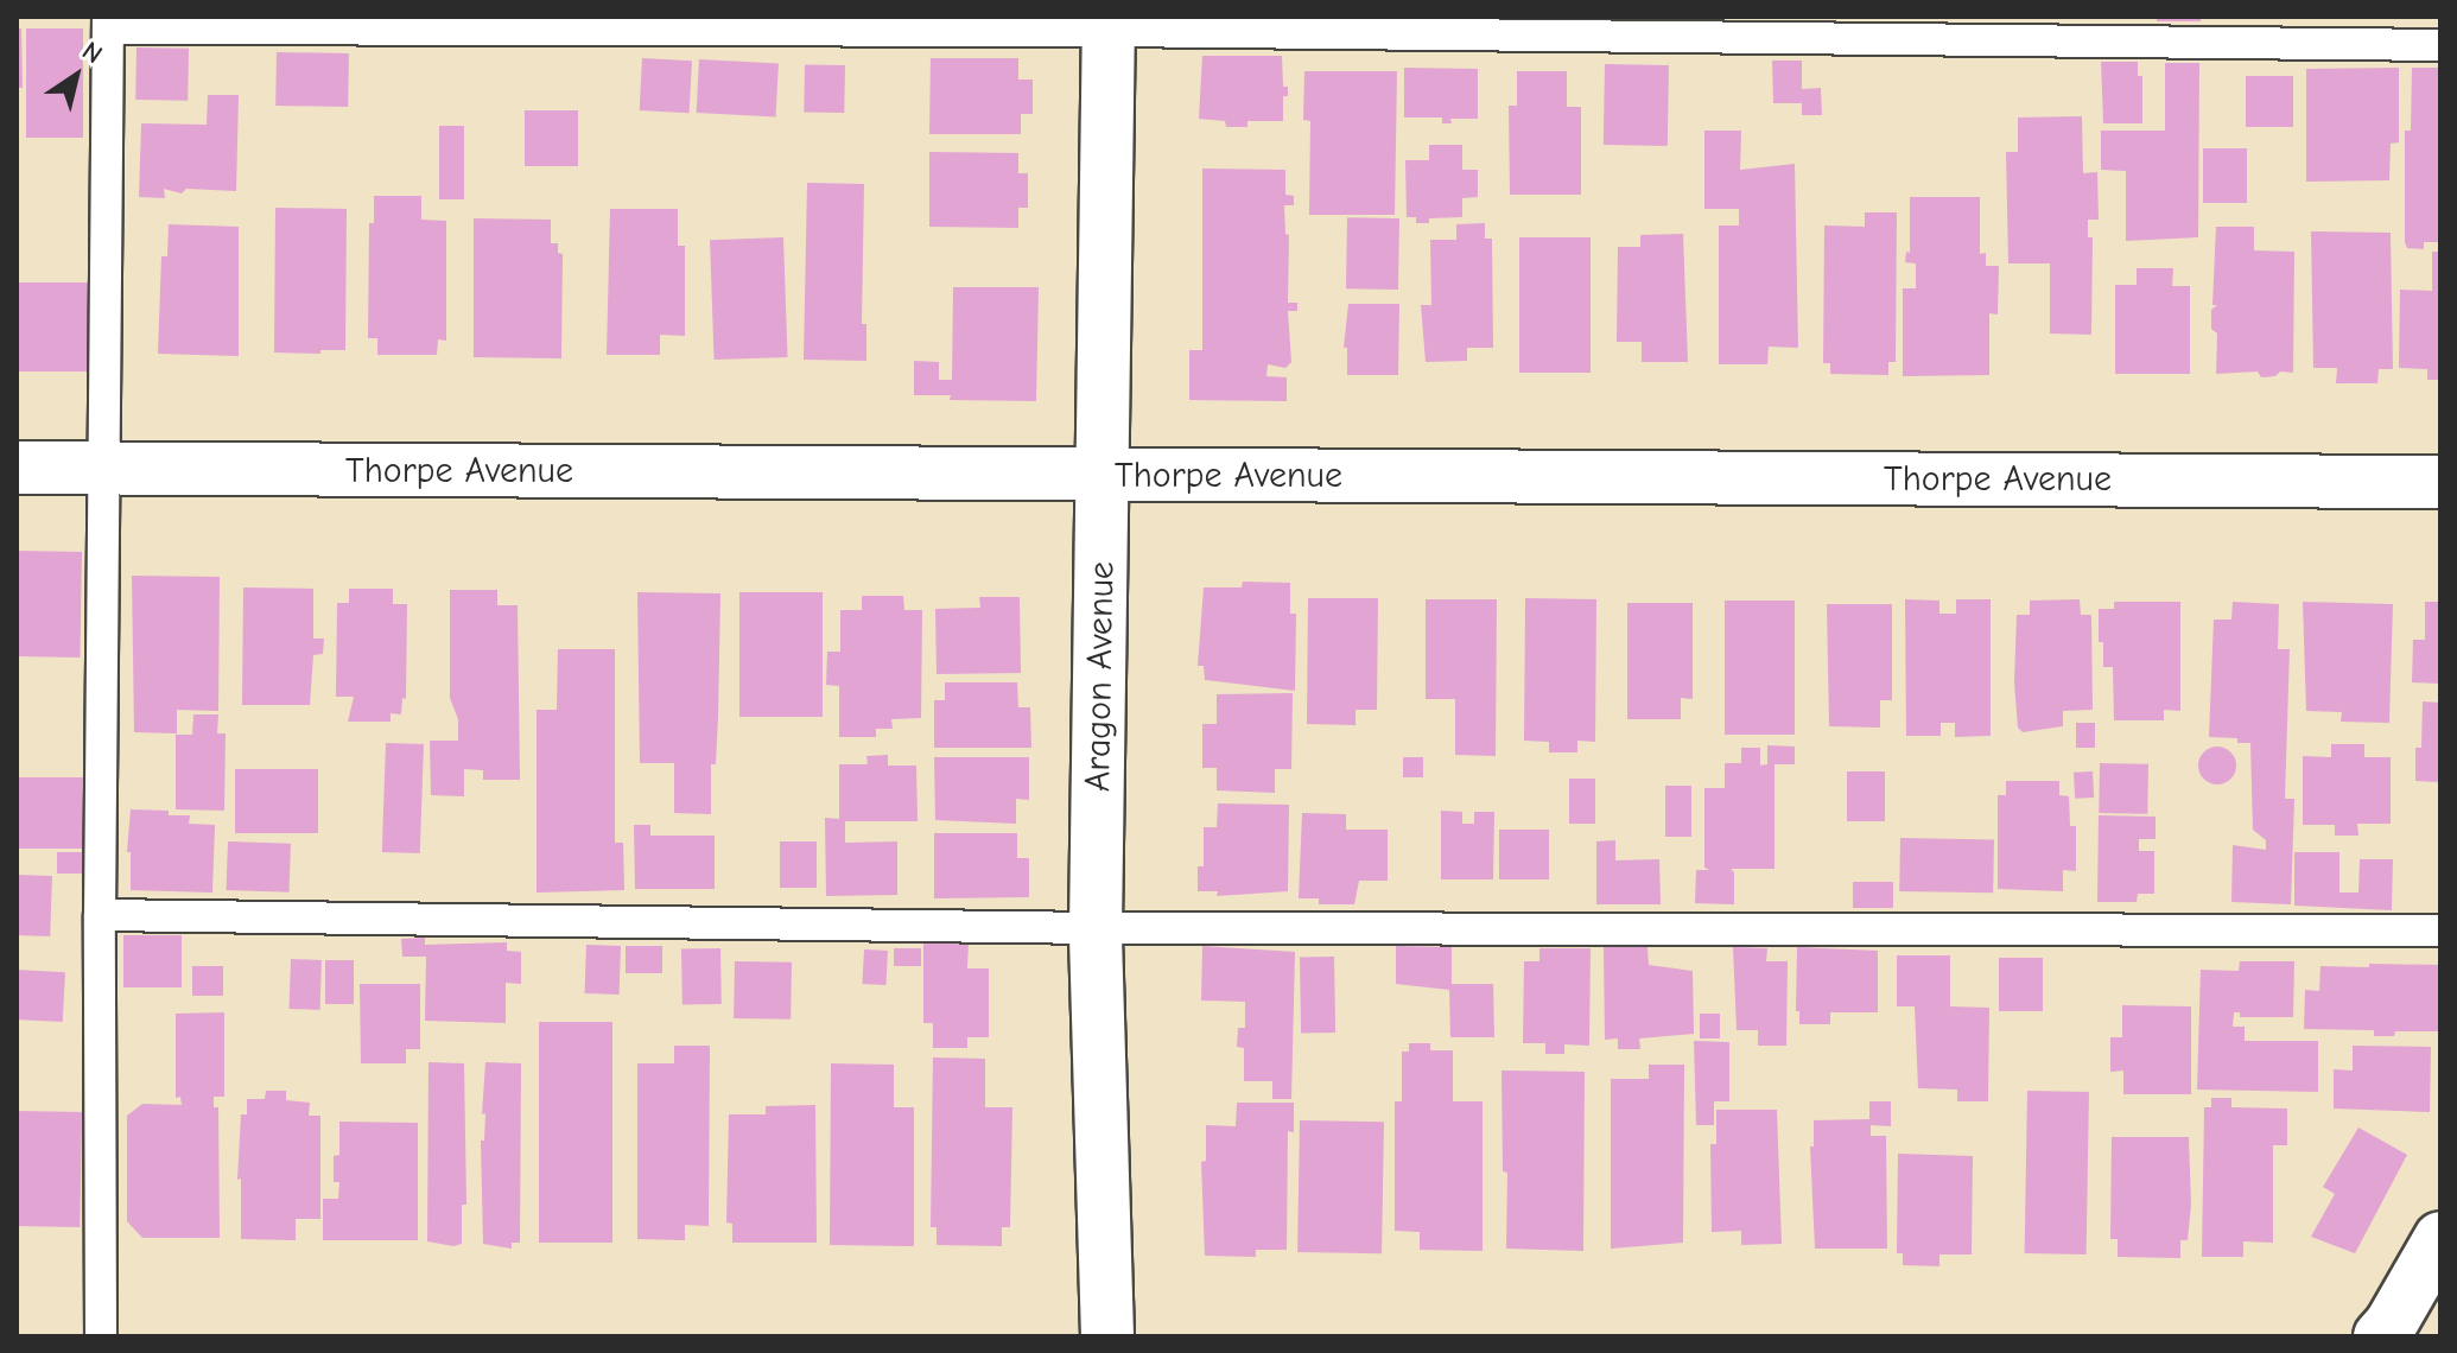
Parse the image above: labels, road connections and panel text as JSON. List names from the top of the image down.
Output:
{
  "streets": {
    "street": ["Thorpe Avenue", "Aragon Avenue"]
  },
  "crossings": [
    ["Thorpe Avenue", "Aragon Avenue"]
  ],
  "north": "top right"
}
